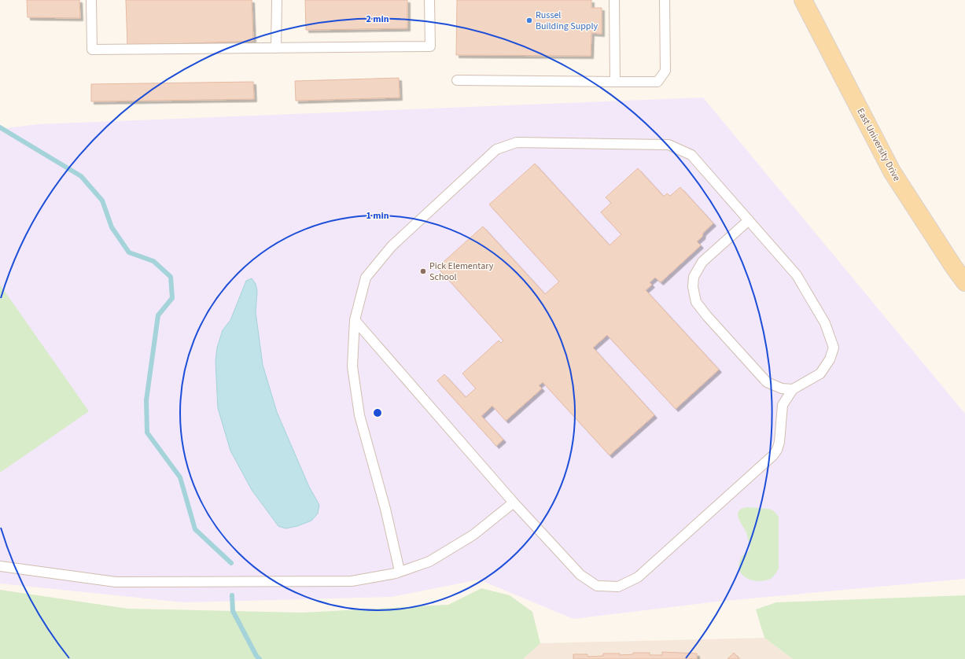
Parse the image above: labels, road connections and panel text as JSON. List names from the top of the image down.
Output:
{
  "streets": {
    "main road": ["East University Drive"]
  },
  "places": ["Russel Building Supply", "Pick Elementary School"],
  "rings": ["2 min", "1 min"]
}
